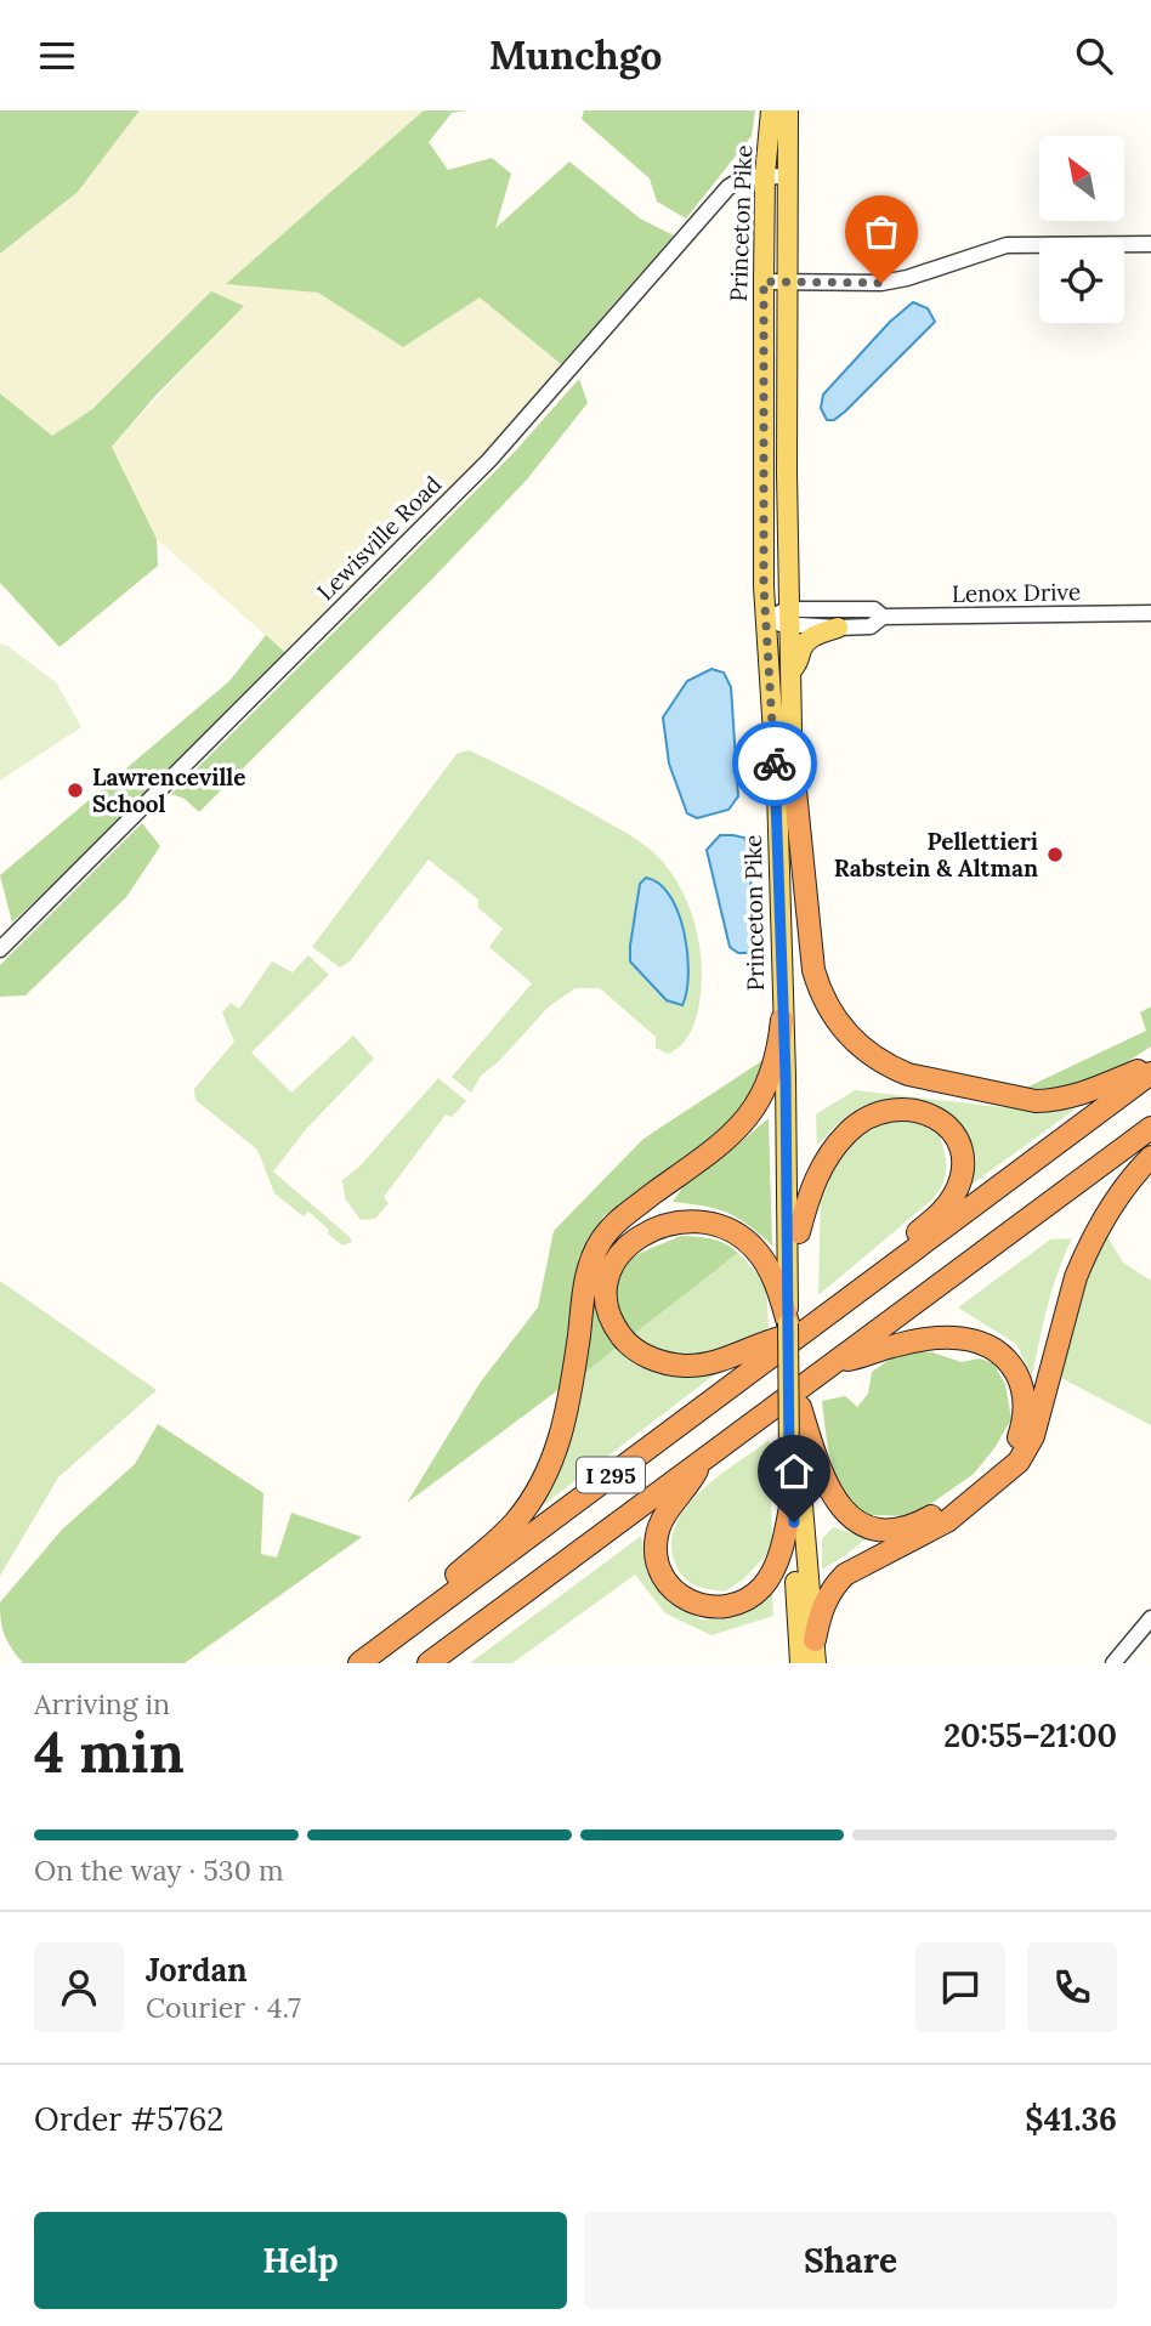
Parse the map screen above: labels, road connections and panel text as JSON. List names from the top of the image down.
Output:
{
  "streets": {
    "highway": ["I 295"],
    "main road": ["Princeton Pike"],
    "street": ["Lewisville Road", "Lenox Drive"]
  },
  "crossings": [
    ["Princeton Pike", "Lewisville Road"],
    ["Princeton Pike", "Lenox Drive"],
    ["Princeton Pike", "I 295"]
  ],
  "places": ["Lawrenceville School", "Pellettieri Rabstein & Altman"],
  "north": "top left",
  "page": {
    "header": "Munchgo",
    "heading": ["4 min", "Arriving in", "20:55–21:00"],
    "panel": [
      "Jordan",
      "Courier · 4.7",
      "Order #5762",
      "$41.36"
    ],
    "bar": "On the way · 530 m",
    "buttons": ["Help", "Share"]
  }
}
